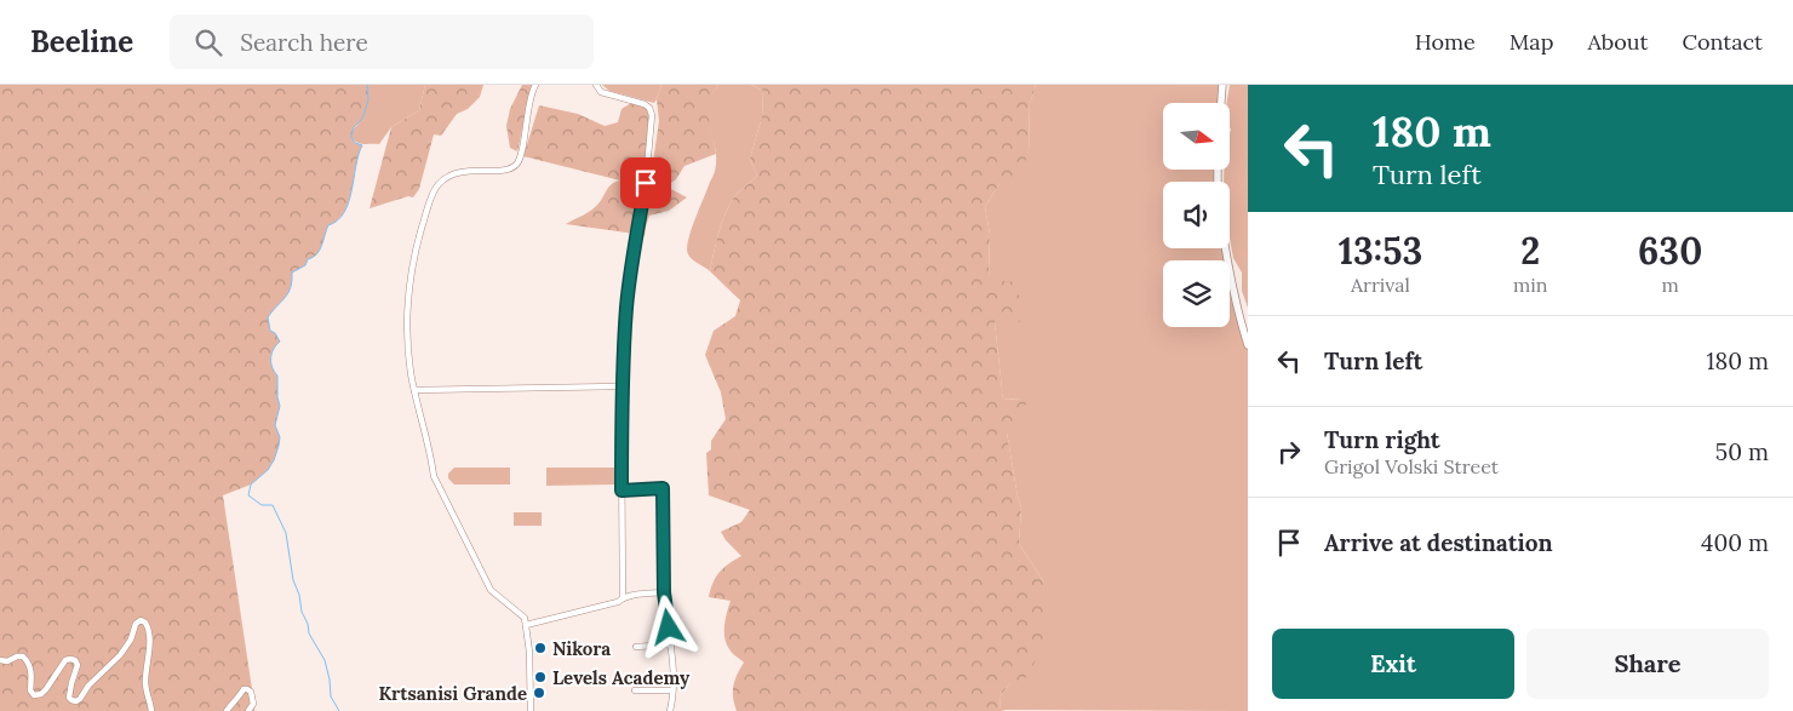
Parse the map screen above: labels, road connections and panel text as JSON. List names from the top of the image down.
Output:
{
  "places": ["Nikora", "Levels Academy", "Krtsanisi Grande"],
  "north": "right",
  "page": {
    "header": "Beeline",
    "search": "Search here",
    "nav": [
      "Home",
      "Map",
      "About",
      "Contact"
    ],
    "turn": ["180 m", "Turn left"],
    "eta": [
      "13:53",
      "Arrival",
      "2",
      "min",
      "630",
      "m"
    ],
    "list": [
      {
        "name": "Turn left",
        "value": "180 m"
      },
      {
        "name": "Turn right",
        "note": "Grigol Volski Street",
        "value": "50 m"
      },
      {
        "name": "Arrive at destination",
        "value": "400 m"
      }
    ],
    "buttons": ["Exit", "Share"]
  }
}
